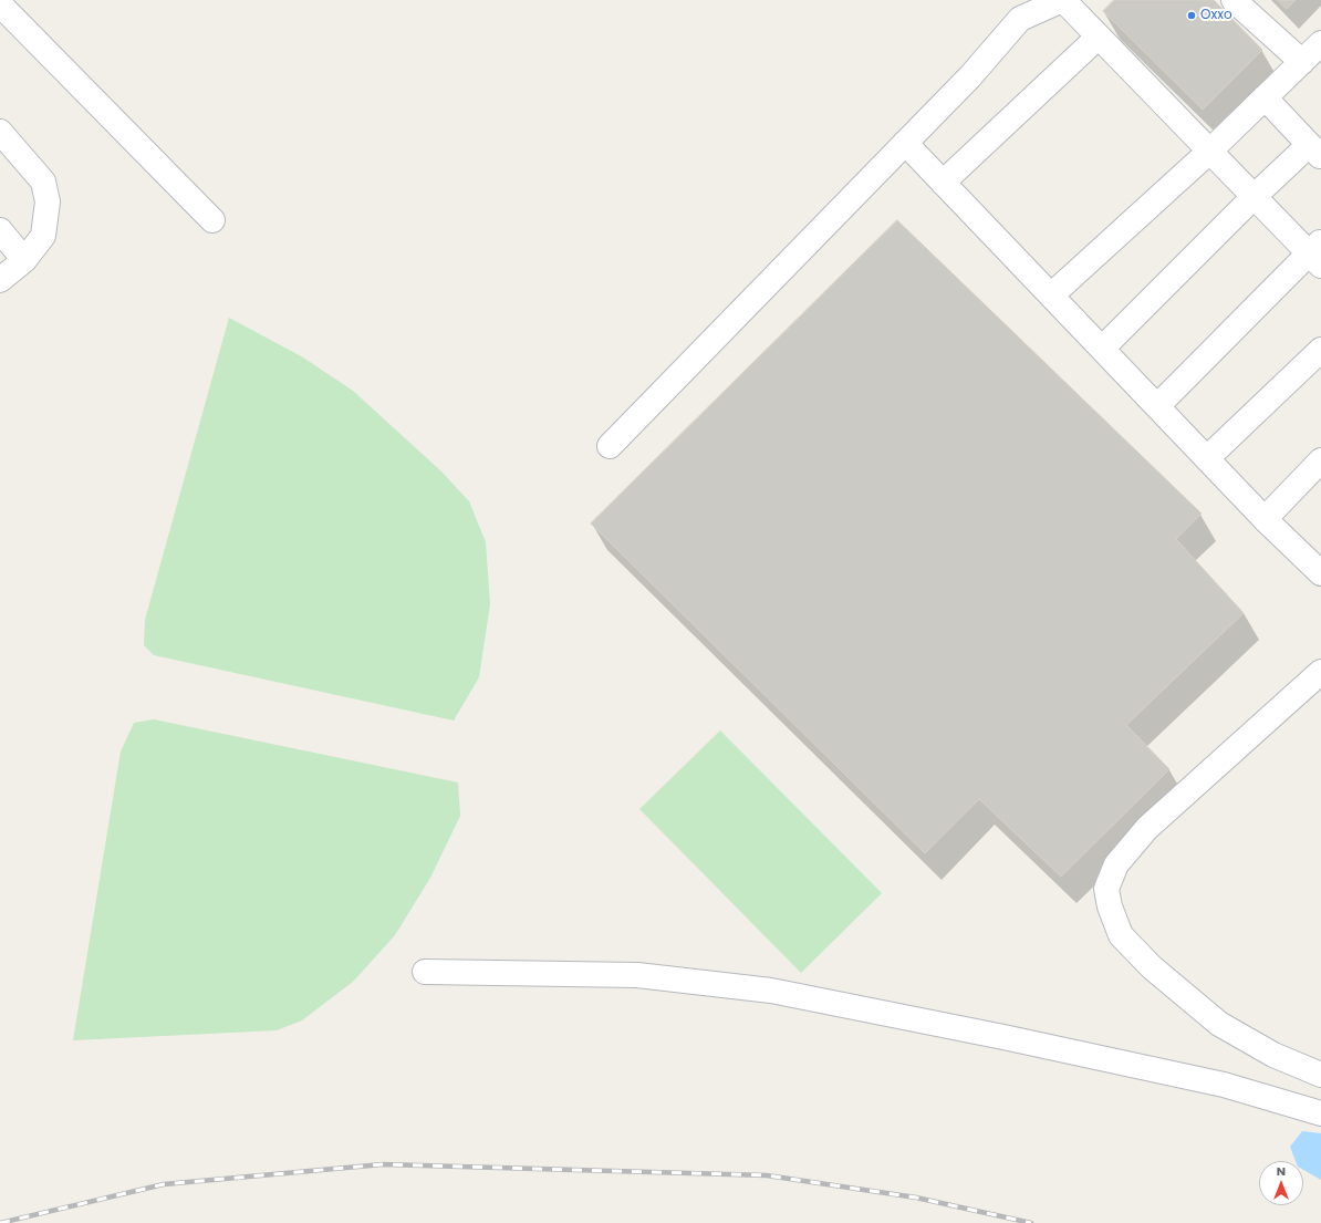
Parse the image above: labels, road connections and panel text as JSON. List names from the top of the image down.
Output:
{
  "places": ["Oxxo"],
  "north": "top"
}
